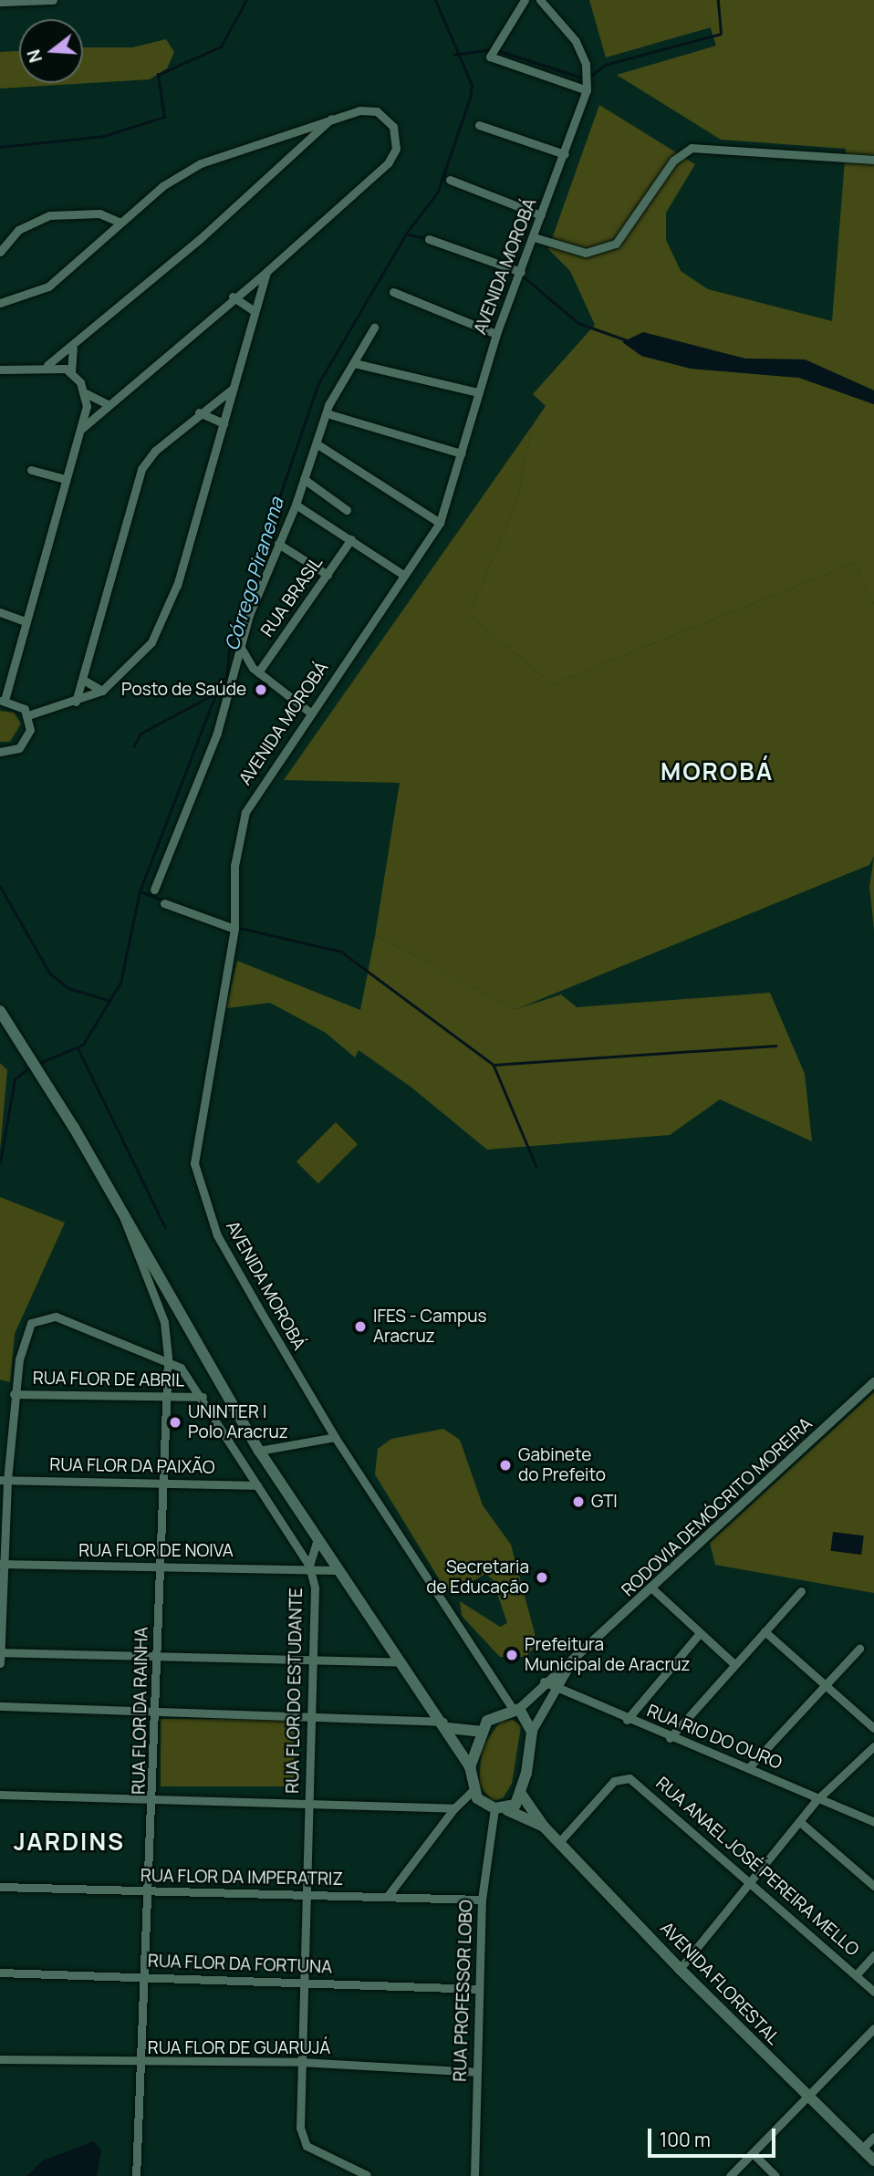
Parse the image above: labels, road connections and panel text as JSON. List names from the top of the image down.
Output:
{
  "streets": {
    "main road": ["AVENIDA FLORESTAL"],
    "street": [
      "AVENIDA MOROBÁ",
      "RUA BRASIL",
      "RUA FLOR DE ABRIL",
      "RUA FLOR DA PAIXÃO",
      "RODOVIA DEMÓCRITO MOREIRA",
      "RUA FLOR DE NOIVA",
      "RUA FLOR DO ESTUDANTE",
      "RUA FLOR DA RAINHA",
      "RUA RIO DO OURO",
      "RUA ANAEL JOSÉ PEREIRA MELLO",
      "RUA FLOR DA IMPERATRIZ",
      "RUA FLOR DA FORTUNA",
      "RUA PROFESSOR LOBO",
      "RUA FLOR DE GUARUJÁ"
    ]
  },
  "crossings": [
    ["AVENIDA MOROBÁ", "RODOVIA DEMÓCRITO MOREIRA"],
    ["RUA FLOR DE ABRIL", "RUA FLOR DO ESTUDANTE"],
    ["RUA FLOR DE ABRIL", "RUA FLOR DA RAINHA"],
    ["RUA FLOR DA PAIXÃO", "RUA FLOR DO ESTUDANTE"],
    ["RUA FLOR DA PAIXÃO", "RUA FLOR DA RAINHA"],
    ["RODOVIA DEMÓCRITO MOREIRA", "RUA RIO DO OURO"],
    ["RUA FLOR DE NOIVA", "RUA FLOR DO ESTUDANTE"],
    ["RUA FLOR DE NOIVA", "RUA FLOR DA RAINHA"],
    ["RUA FLOR DO ESTUDANTE", "RUA FLOR DA RAINHA"],
    ["RUA FLOR DO ESTUDANTE", "RUA FLOR DA IMPERATRIZ"],
    ["RUA FLOR DO ESTUDANTE", "RUA FLOR DA FORTUNA"],
    ["RUA FLOR DO ESTUDANTE", "RUA FLOR DE GUARUJÁ"],
    ["RUA FLOR DA RAINHA", "RUA FLOR DA IMPERATRIZ"],
    ["RUA FLOR DA RAINHA", "RUA FLOR DA FORTUNA"],
    ["RUA FLOR DA RAINHA", "RUA FLOR DE GUARUJÁ"],
    ["RUA ANAEL JOSÉ PEREIRA MELLO", "AVENIDA FLORESTAL"],
    ["RUA FLOR DA IMPERATRIZ", "RUA PROFESSOR LOBO"],
    ["RUA FLOR DA FORTUNA", "RUA PROFESSOR LOBO"],
    ["RUA PROFESSOR LOBO", "RUA FLOR DE GUARUJÁ"]
  ],
  "districts": ["MOROBÁ", "JARDINS"],
  "water": ["Córrego Piranema"],
  "places": [
    "Posto de Saúde",
    "IFES - Campus Aracruz",
    "UNINTER | Polo Aracruz",
    "Gabinete do Prefeito",
    "GTI",
    "Secretaria de Educação",
    "Prefeitura Municipal de Aracruz"
  ],
  "scale_bar": "100 m",
  "north": "left"
}
